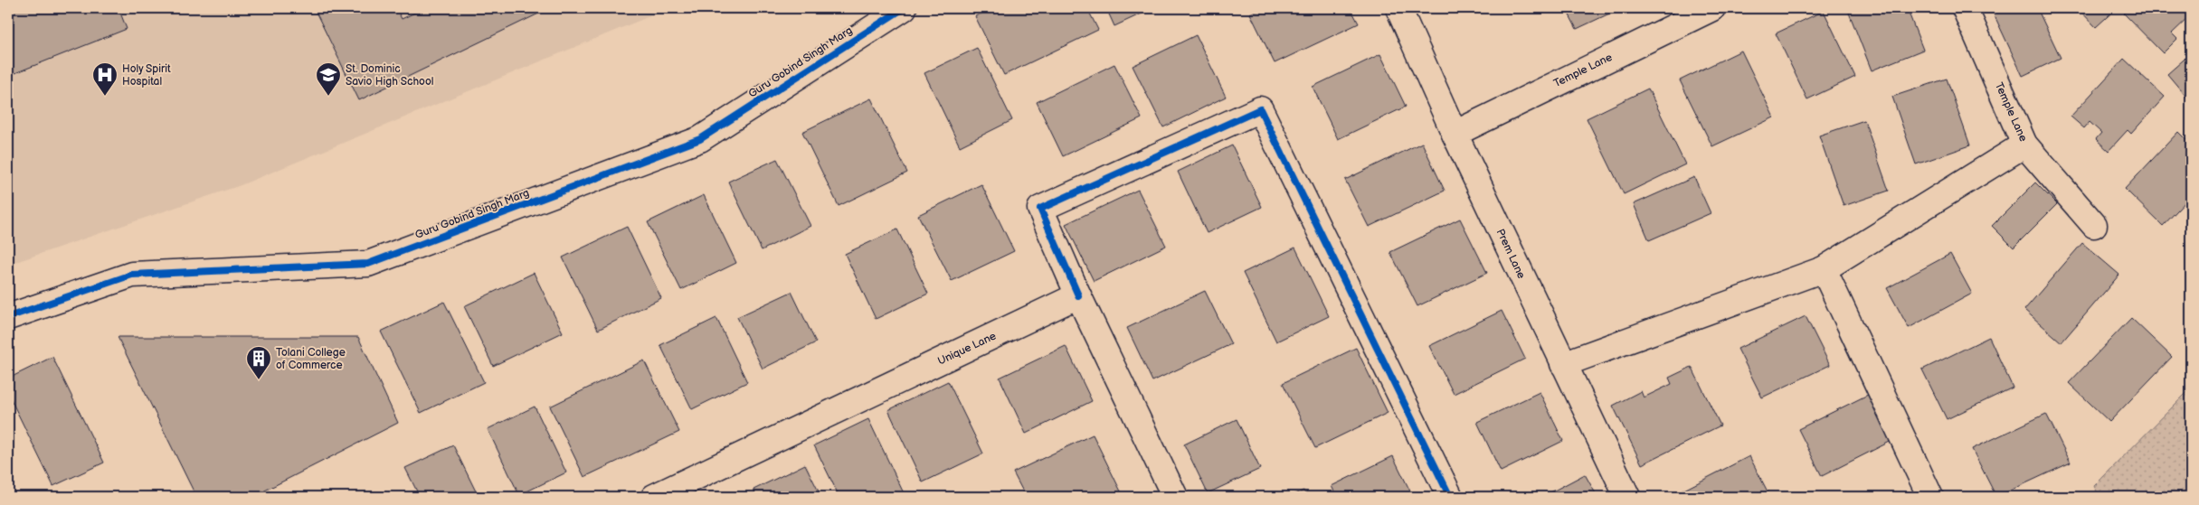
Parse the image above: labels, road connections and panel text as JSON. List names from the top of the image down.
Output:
{
  "streets": {
    "street": [
      "Guru Gobind Singh Marg",
      "Temple Lane",
      "Prem Lane",
      "Unique Lane"
    ]
  },
  "crossings": [
    ["Temple Lane", "Prem Lane"]
  ],
  "places": {
    "hospital": ["Holy Spirit Hospital"],
    "school or university": ["St. Dominic Savio High School"],
    "building": ["Tolani College of Commerce"]
  }
}
